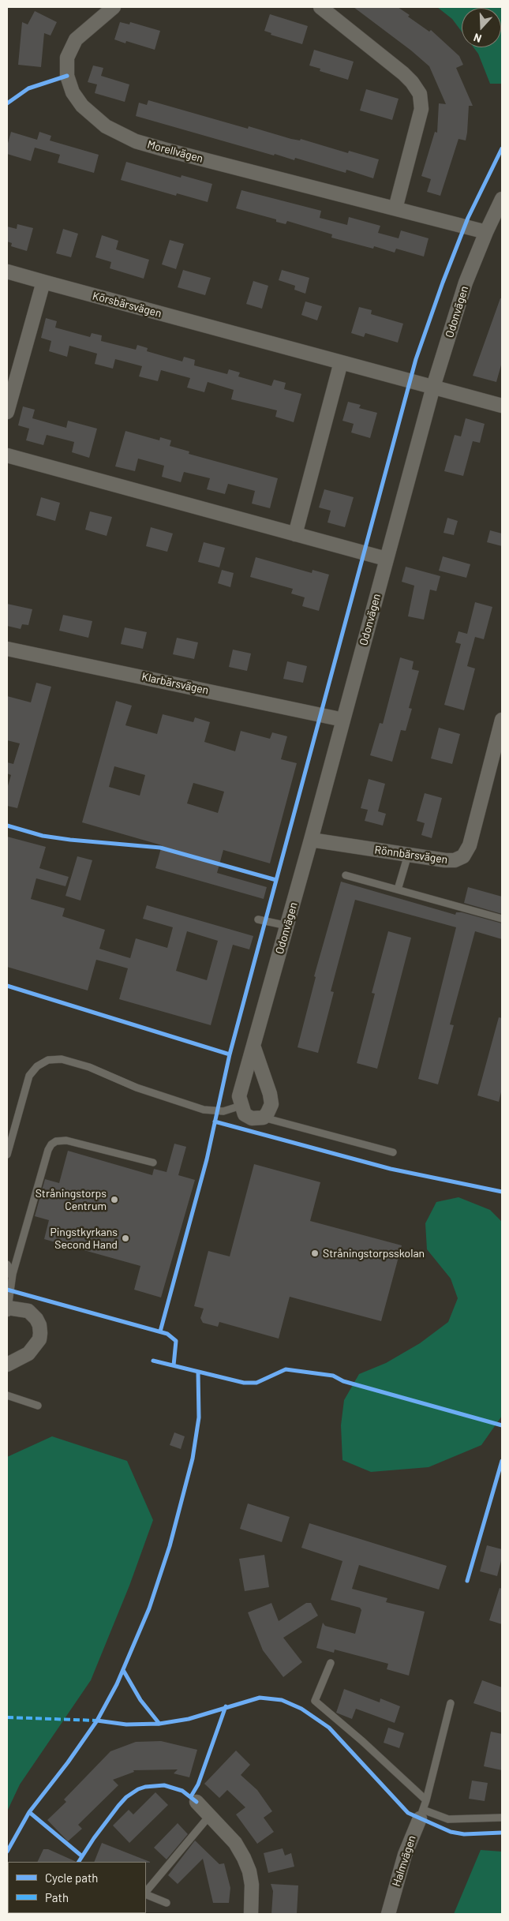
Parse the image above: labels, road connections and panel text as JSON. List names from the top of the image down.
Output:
{
  "streets": {
    "street": [
      "Morellvägen",
      "Körsbärsvägen",
      "Odonvägen",
      "Klarbärsvägen",
      "Rönnbärsvägen",
      "Halmvägen"
    ]
  },
  "crossings": [
    ["Morellvägen", "Odonvägen"],
    ["Körsbärsvägen", "Odonvägen"],
    ["Odonvägen", "Klarbärsvägen"],
    ["Odonvägen", "Rönnbärsvägen"]
  ],
  "places": ["Stråningstorps Centrum", "Pingstkyrkans Second Hand", "Stråningstorpsskolan"],
  "legend": ["Cycle path", "Path"],
  "north": "bottom"
}
